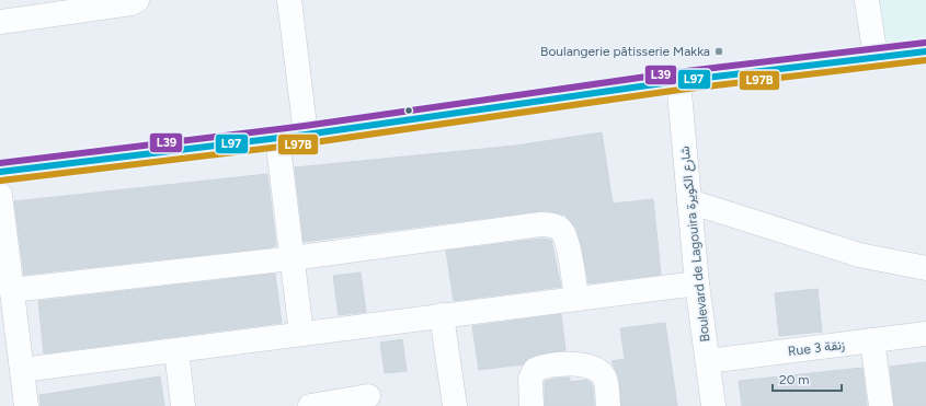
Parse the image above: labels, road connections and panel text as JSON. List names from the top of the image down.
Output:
{
  "streets": {
    "street": ["Boulevard de Lagouira شارع الكويرة", "Rue 3 زنقة"]
  },
  "crossings": [
    ["Boulevard de Lagouira شارع الكويرة", "Rue 3 زنقة"]
  ],
  "places": ["Boulangerie pâtisserie Makka"],
  "lines": ["transit line L39", "transit line L97", "transit line L97B"],
  "scale_bar": "20 m"
}
